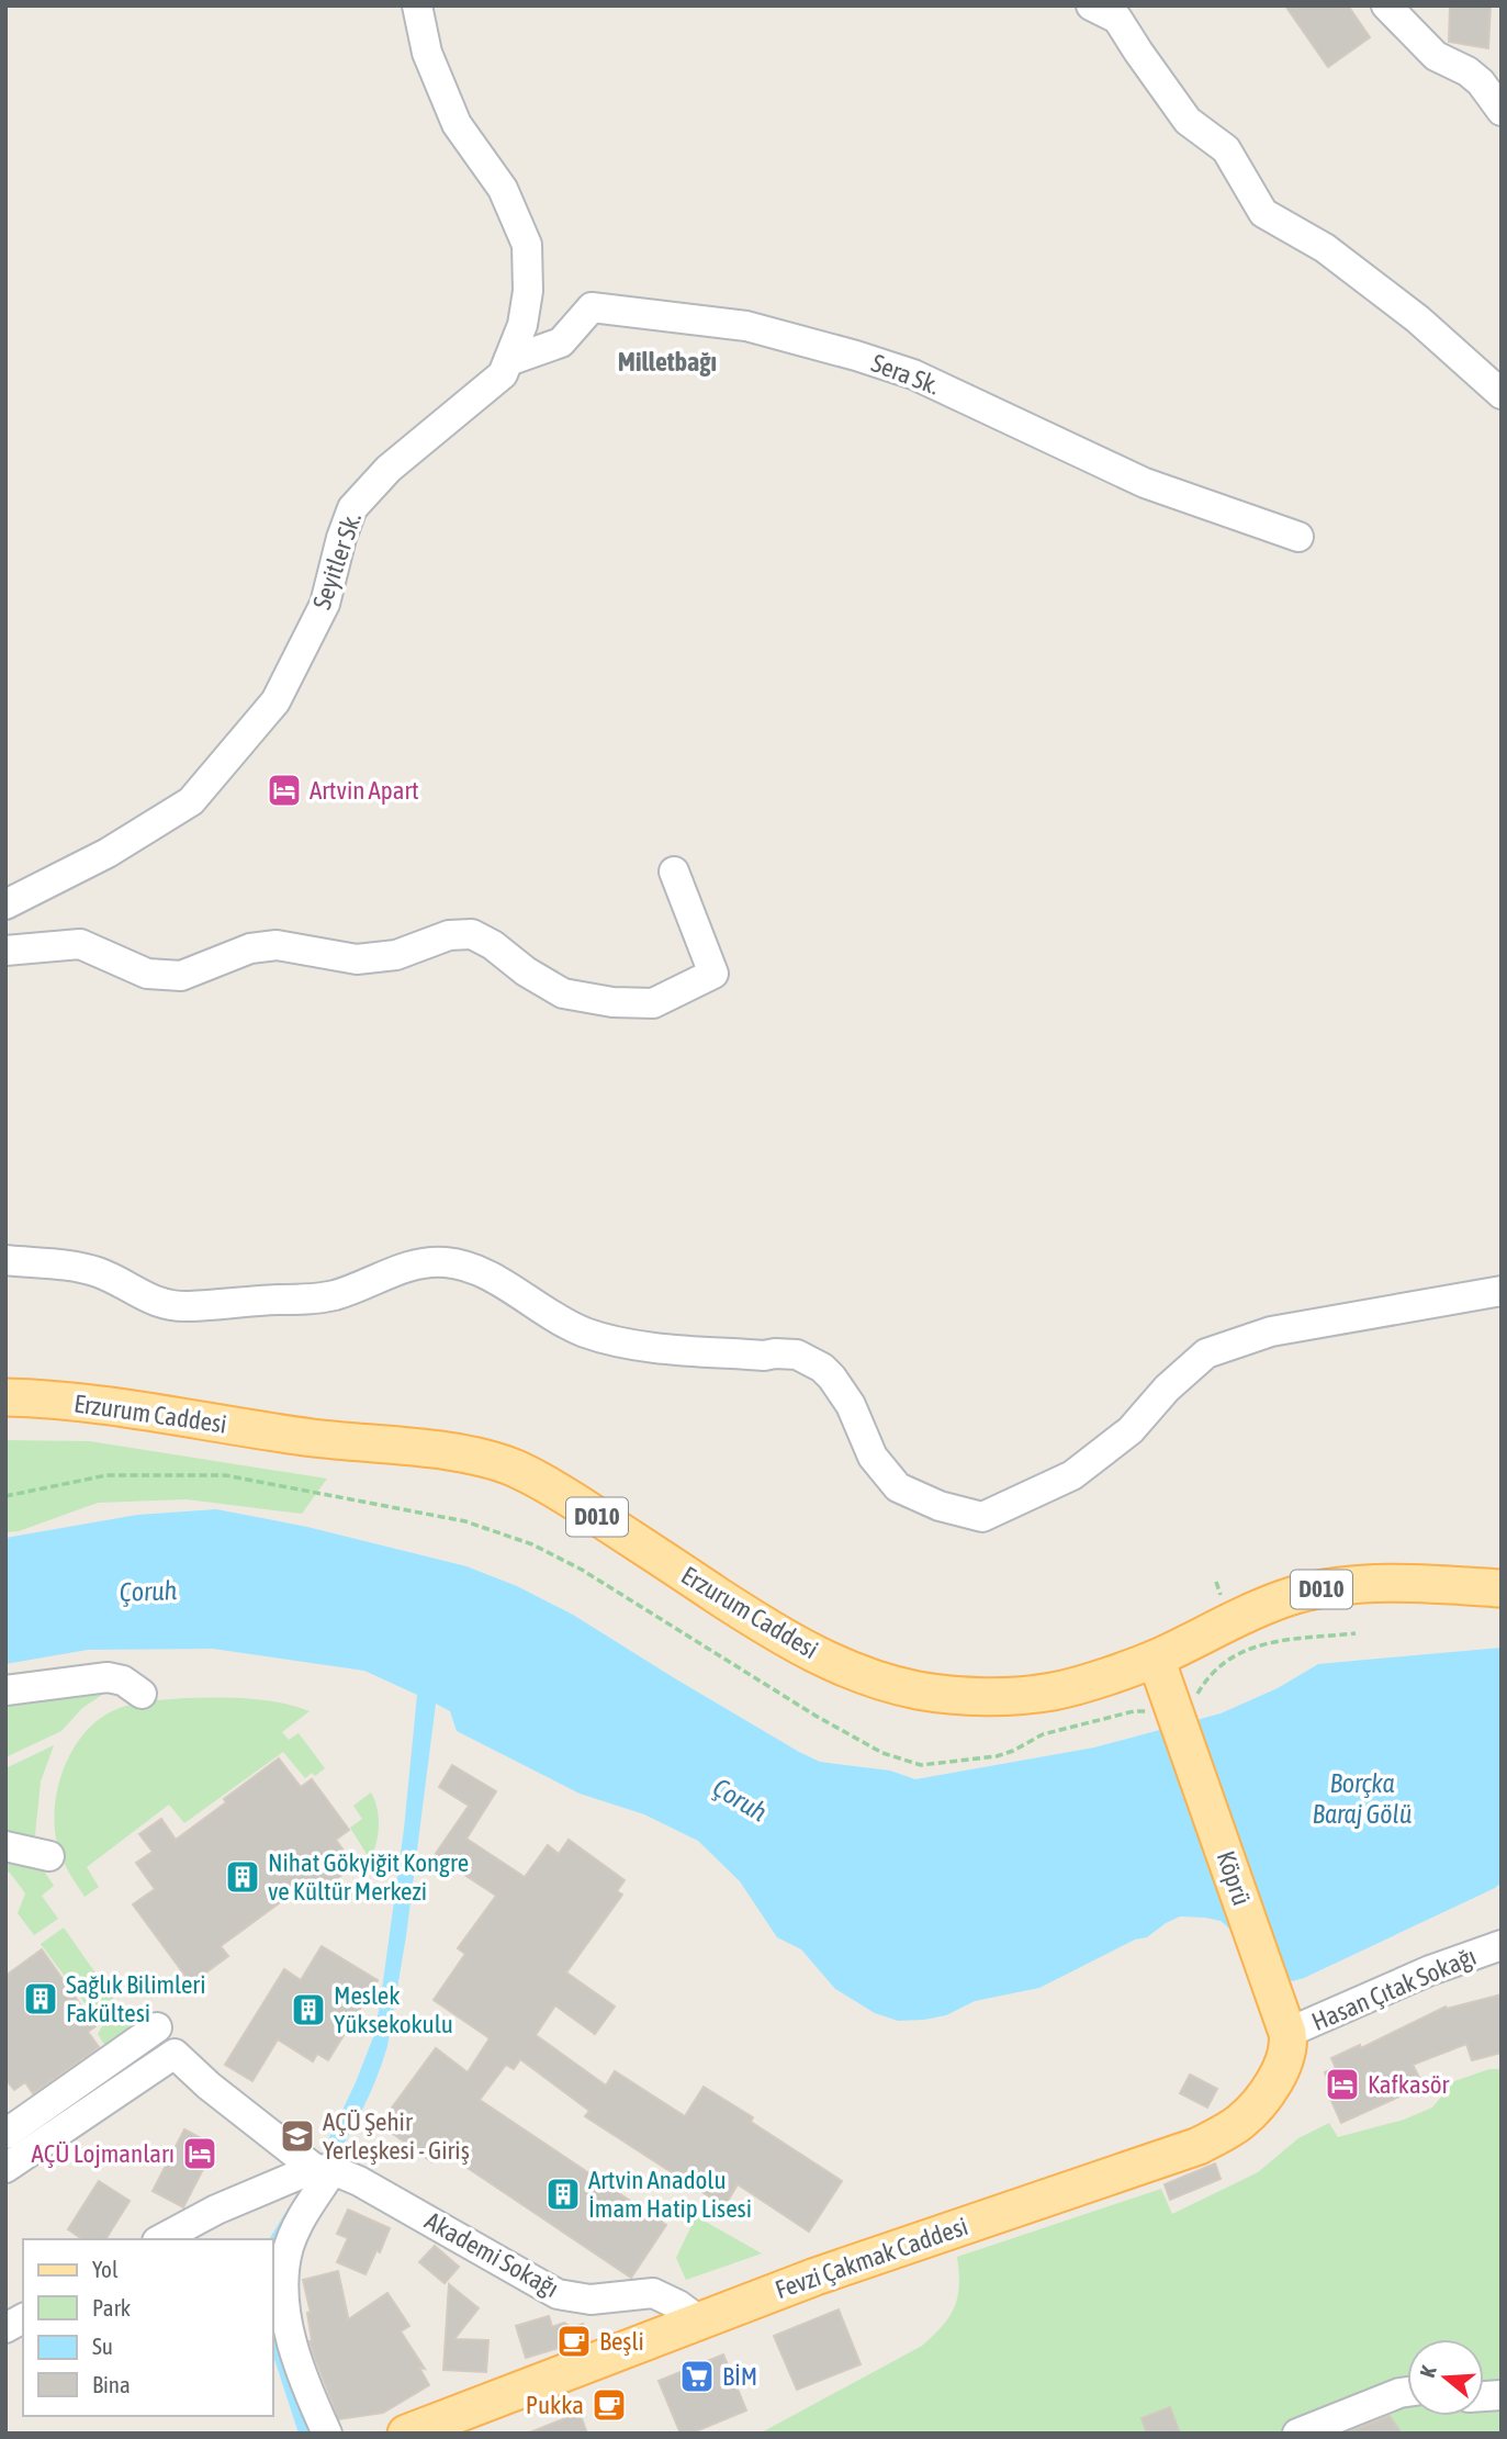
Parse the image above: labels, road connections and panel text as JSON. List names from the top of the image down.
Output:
{
  "streets": {
    "main road": [
      "Erzurum Caddesi",
      "D010",
      "Köprü",
      "Fevzi Çakmak Caddesi"
    ],
    "street": [
      "Sera Sk.",
      "Seyitler Sk.",
      "Hasan Çıtak Sokağı",
      "Akademi Sokağı"
    ]
  },
  "crossings": [
    ["Sera Sk.", "Seyitler Sk."],
    ["Erzurum Caddesi", "Köprü"],
    ["Köprü", "Hasan Çıtak Sokağı"],
    ["Köprü", "Fevzi Çakmak Caddesi"],
    ["Hasan Çıtak Sokağı", "Fevzi Çakmak Caddesi"],
    ["Akademi Sokağı", "Fevzi Çakmak Caddesi"]
  ],
  "districts": ["Milletbağı"],
  "water": ["Çoruh", "Borçka Baraj Gölü"],
  "places": {
    "hotel": ["Artvin Apart", "Kafkasör", "AÇÜ Lojmanları"],
    "building": [
      "Nihat Gökyiğit Kongre ve Kültür Merkezi",
      "Sağlık Bilimleri Fakültesi",
      "Meslek Yüksekokulu",
      "Artvin Anadolu İmam Hatip Lisesi"
    ],
    "school or university": ["AÇÜ Şehir Yerleşkesi - Giriş"],
    "cafe": ["Beşli", "Pukka"],
    "supermarket": ["BİM"]
  },
  "legend": [
    "Yol",
    "Park",
    "Su",
    "Bina"
  ],
  "north": "left"
}
